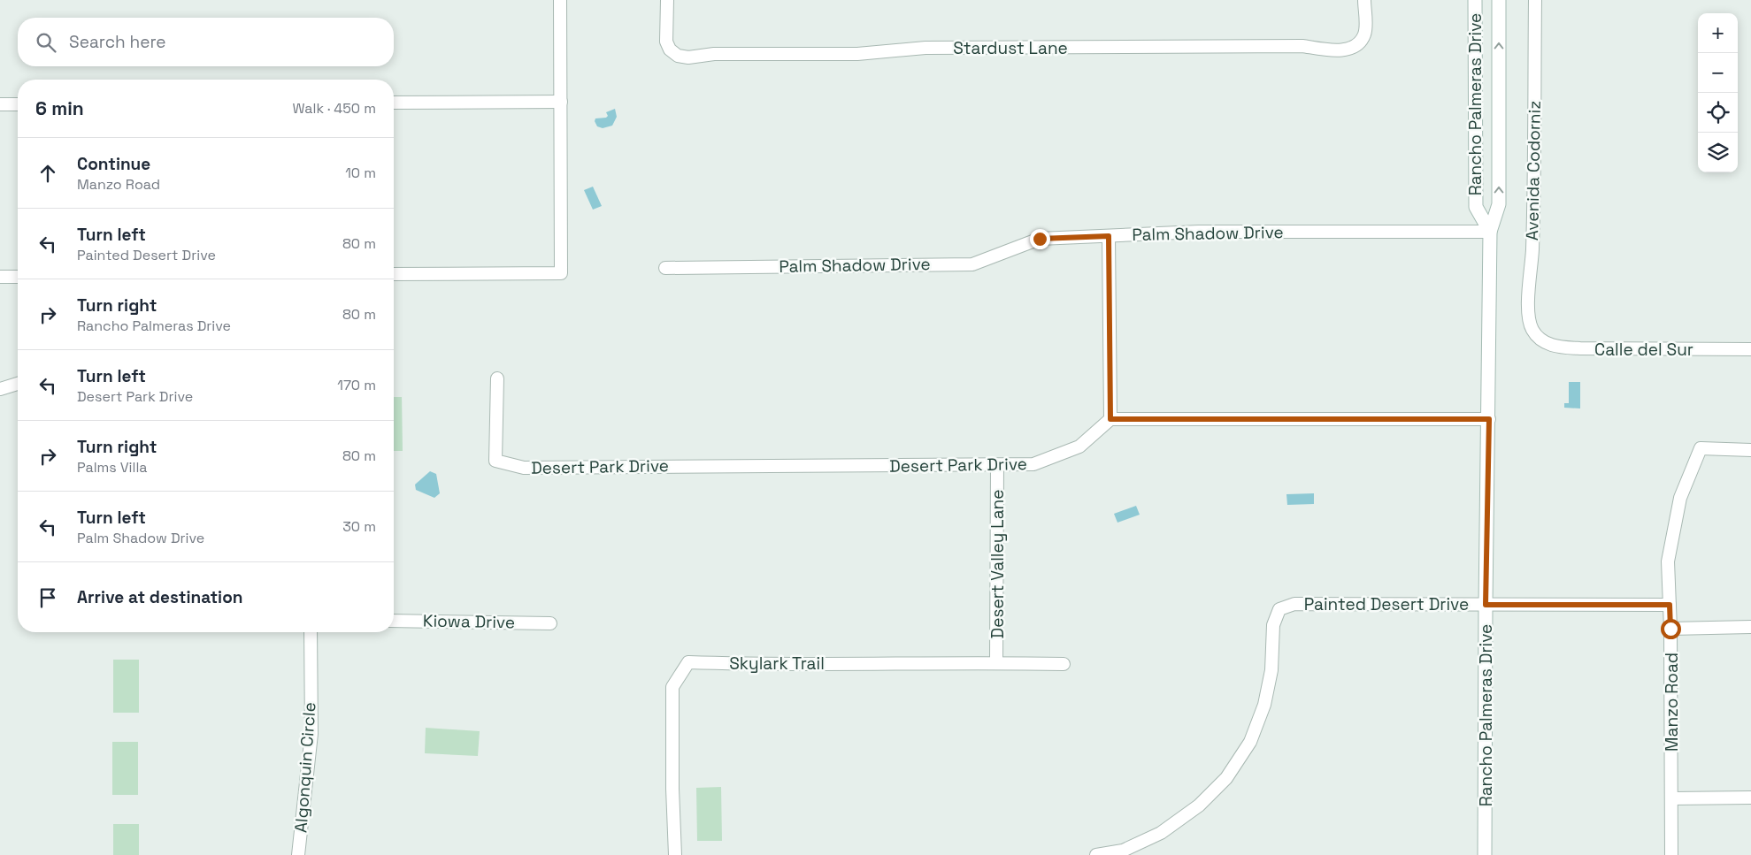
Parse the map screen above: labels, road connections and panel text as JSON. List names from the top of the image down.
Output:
{
  "streets": {
    "street": [
      "Stardust Lane",
      "Rancho Palmeras Drive",
      "Avenida Codorniz",
      "Palm Shadow Drive",
      "Calle del Sur",
      "Desert Park Drive",
      "Desert Valley Lane",
      "Painted Desert Drive",
      "Kiowa Drive",
      "Skylark Trail",
      "Manzo Road",
      "Algonquin Circle"
    ]
  },
  "crossings": [
    ["Rancho Palmeras Drive", "Palm Shadow Drive"],
    ["Rancho Palmeras Drive", "Painted Desert Drive"],
    ["Avenida Codorniz", "Calle del Sur"],
    ["Desert Park Drive", "Desert Valley Lane"],
    ["Desert Valley Lane", "Skylark Trail"],
    ["Painted Desert Drive", "Manzo Road"]
  ],
  "page": {
    "map_buttons": ["+", "−"],
    "search": "Search here",
    "heading": ["6 min", "Walk · 450 m"],
    "list": [
      ["Continue", "Manzo Road", "10 m"],
      ["Turn left", "Painted Desert Drive", "80 m"],
      ["Turn right", "Rancho Palmeras Drive", "80 m"],
      ["Turn left", "Desert Park Drive", "170 m"],
      ["Turn right", "Palms Villa", "80 m"],
      ["Turn left", "Palm Shadow Drive", "30 m"],
      "Arrive at destination"
    ]
  }
}
